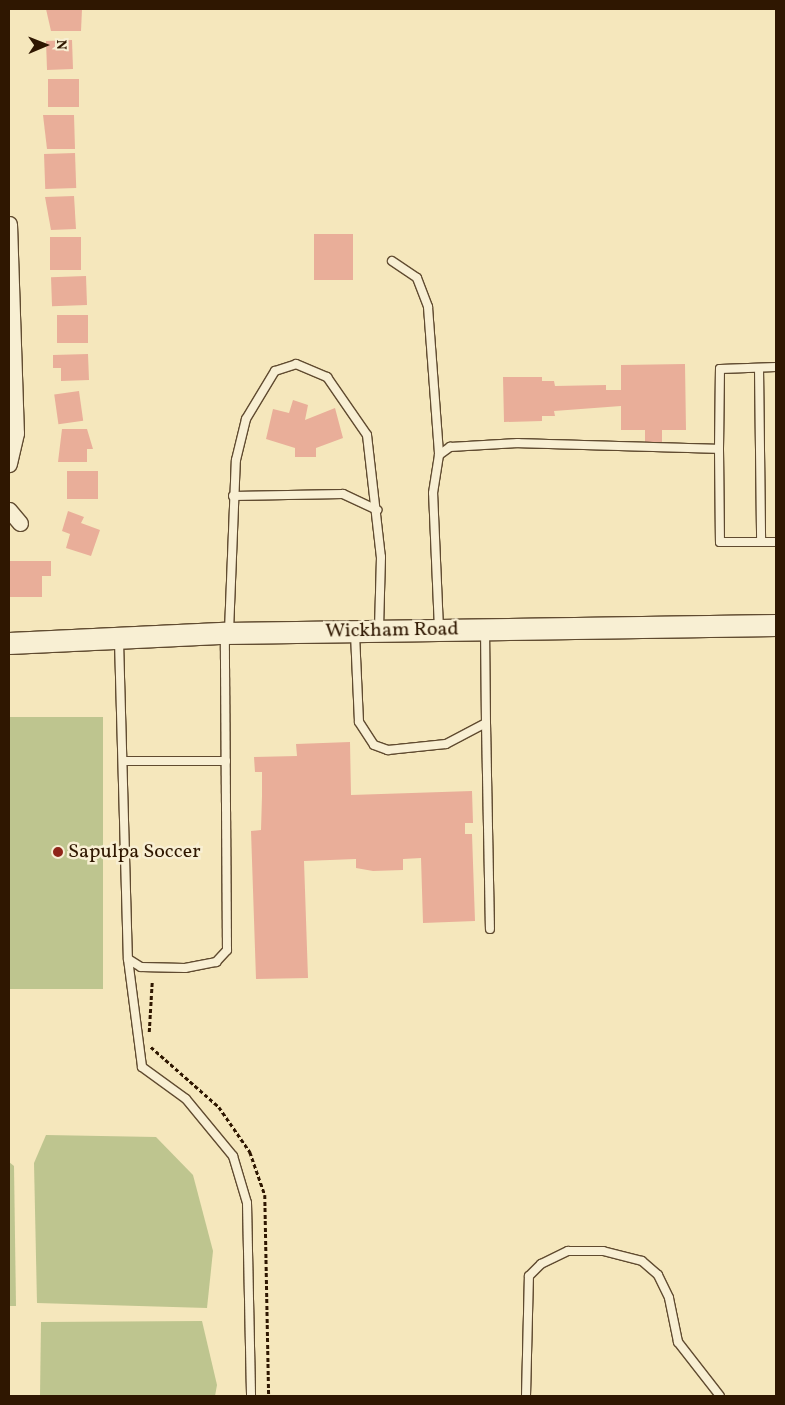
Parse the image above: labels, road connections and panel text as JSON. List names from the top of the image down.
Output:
{
  "streets": {
    "street": ["Wickham Road"]
  },
  "places": ["Sapulpa Soccer"],
  "north": "right"
}
